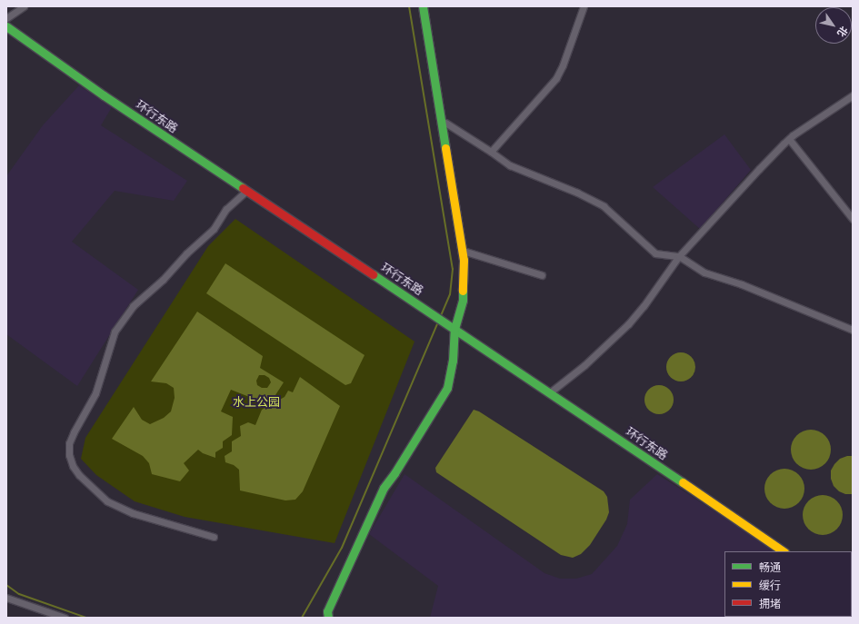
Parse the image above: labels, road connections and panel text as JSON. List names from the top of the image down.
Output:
{
  "streets": {
    "street": ["环行东路"]
  },
  "parks": ["水上公园"],
  "legend": ["畅通", "缓行", "拥堵"],
  "north": "bottom right"
}
